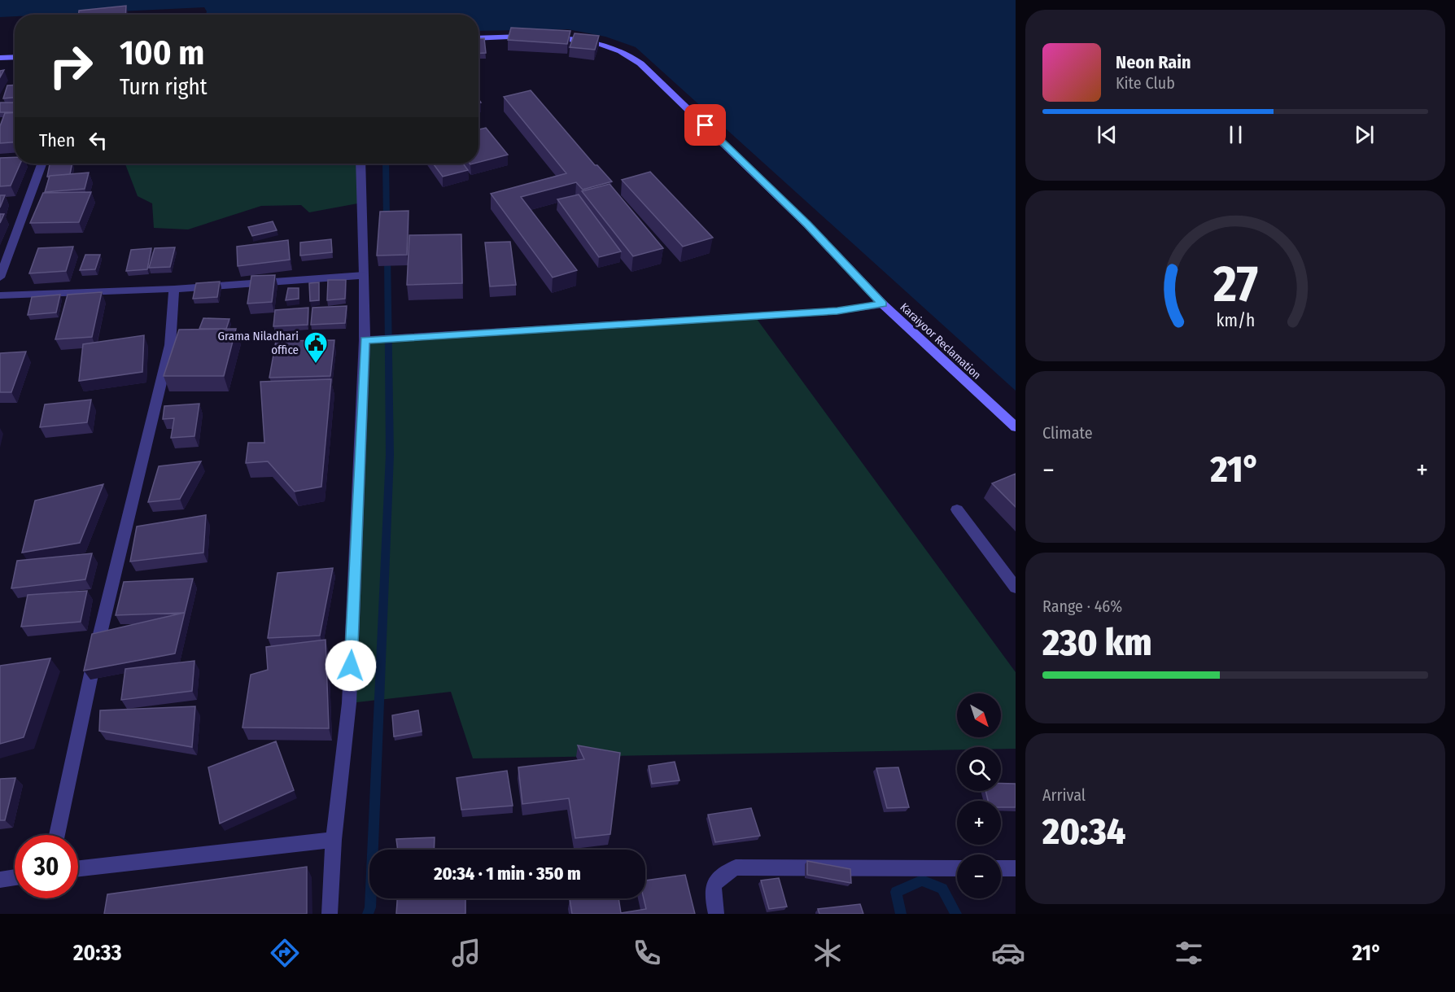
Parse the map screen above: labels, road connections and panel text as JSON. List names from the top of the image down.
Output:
{
  "streets": {
    "main road": ["Karaiyoor Reclamation"]
  },
  "places": {
    "public building": ["Grama Niladhari office"]
  },
  "north": "bottom right",
  "page": {
    "turn": ["100 m", "Turn right"],
    "song": ["Neon Rain", "Kite Club"],
    "then": "Then",
    "tile": [
      "Climate",
      ["Range · 46%", "230 km"],
      ["Arrival", "20:34"]
    ],
    "heat": ["−", "21°", "+"],
    "map_buttons": ["+", "−"],
    "limit": "30",
    "trip": "20:34 · 1 min · 350 m",
    "tabs": ["20:33", "21°"],
    "gauge": ["27", "km/h"]
  }
}
